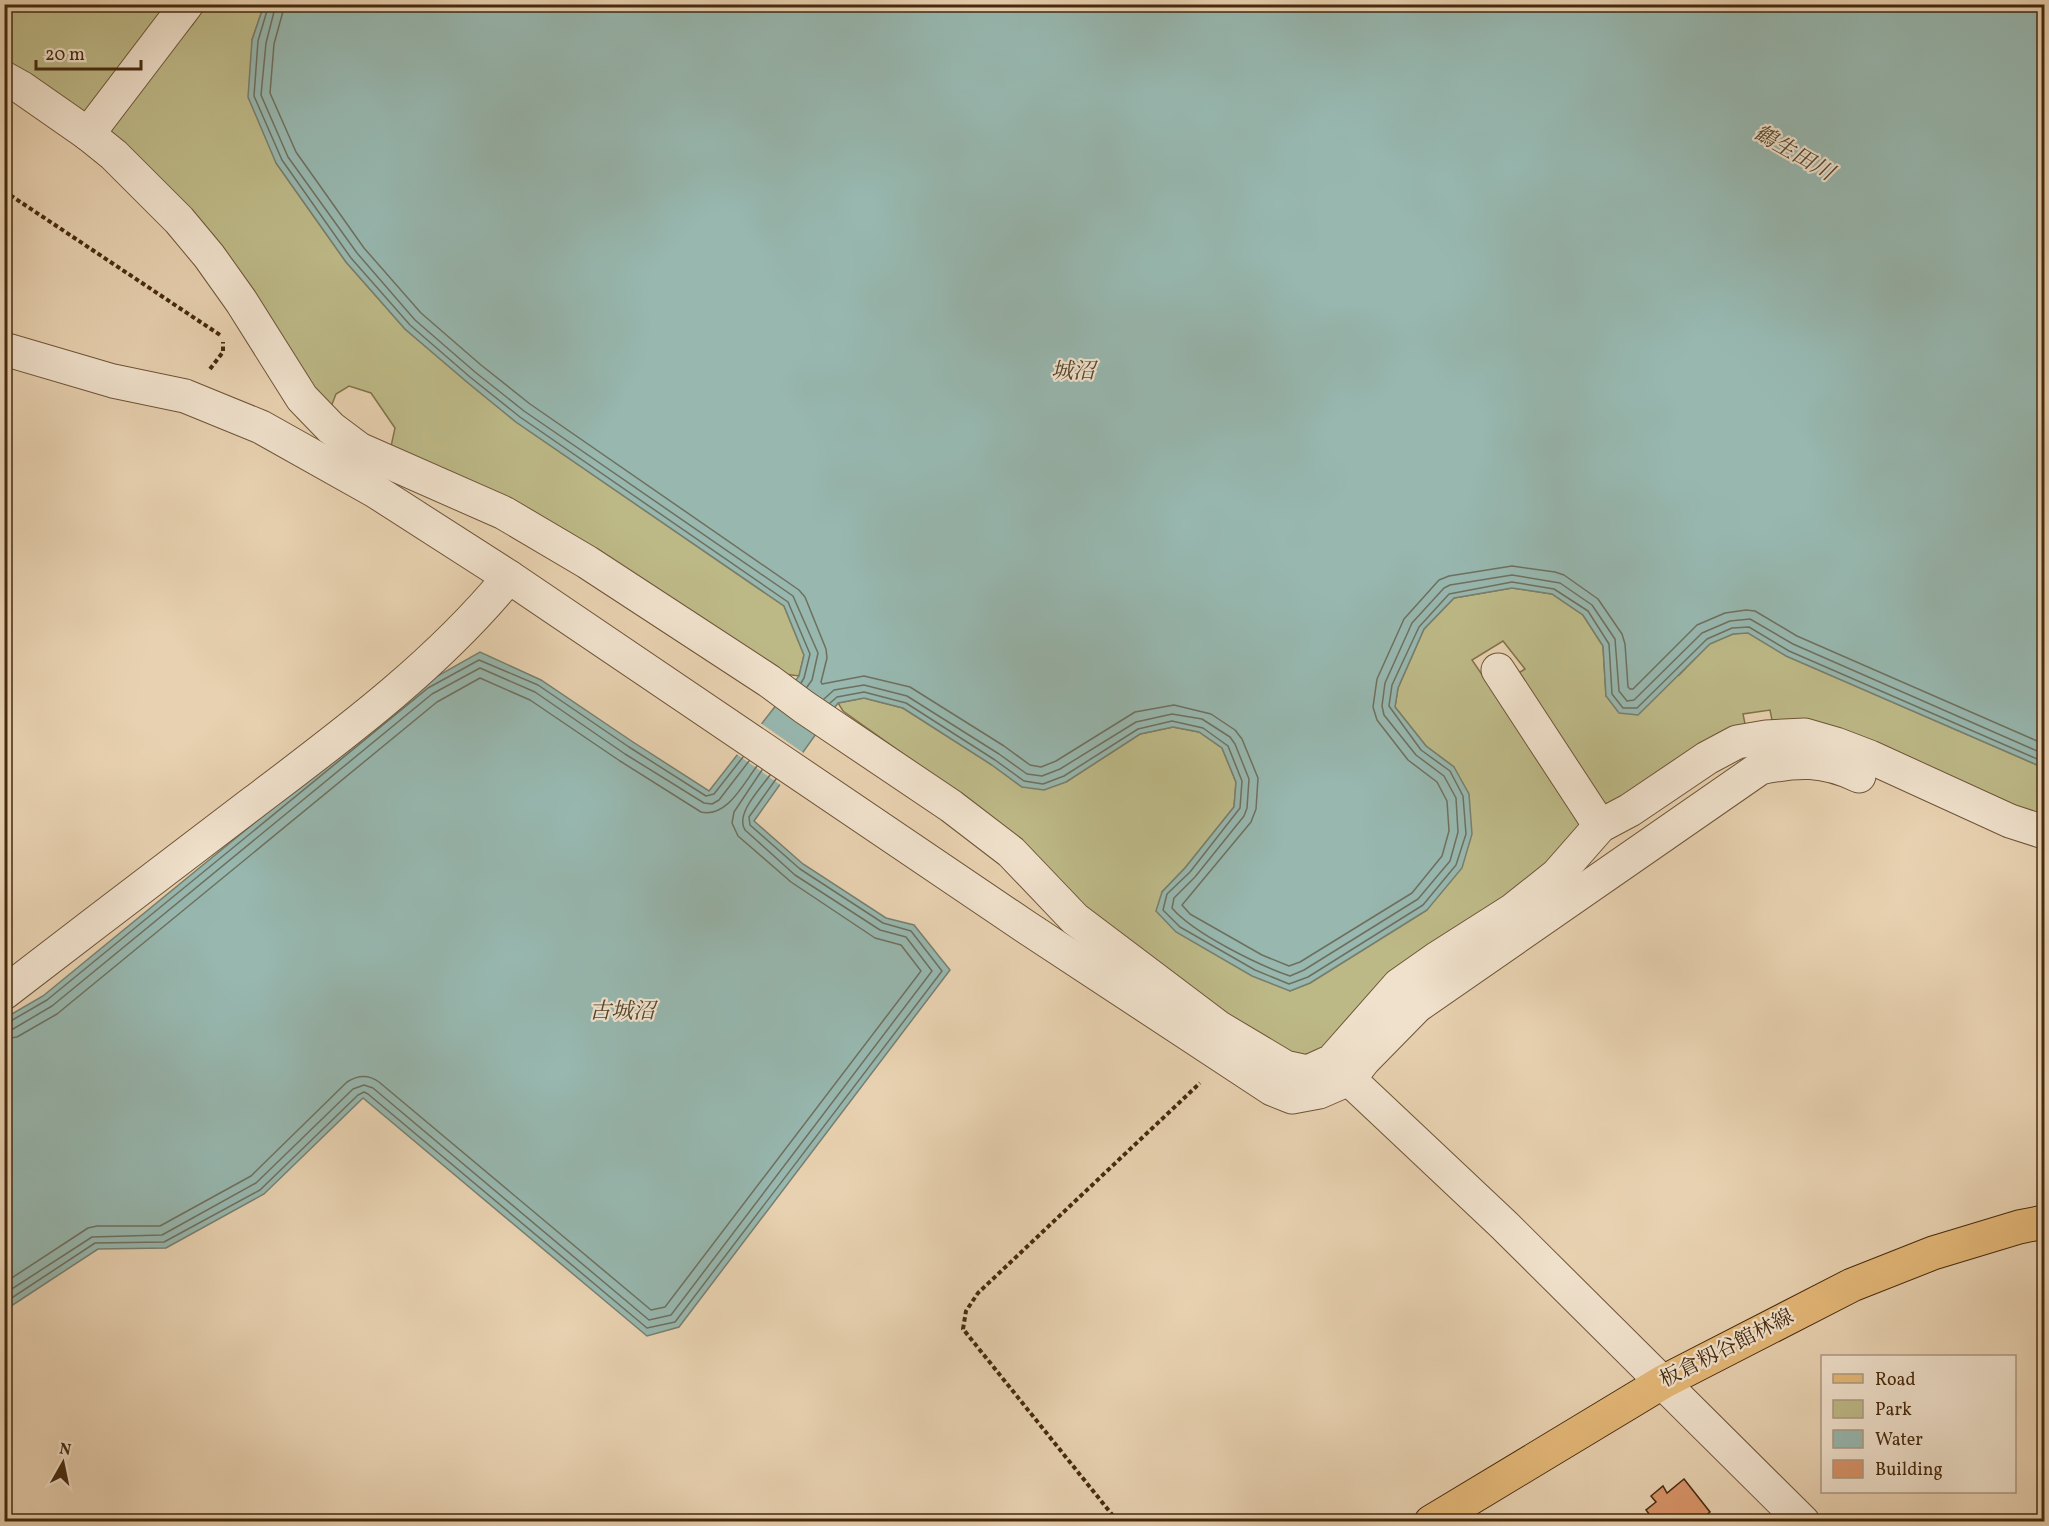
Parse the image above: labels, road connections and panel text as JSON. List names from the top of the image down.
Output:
{
  "streets": {
    "main road": ["板倉籾谷館林線"]
  },
  "water": ["鶴生田川", "城沼", "古城沼"],
  "legend": [
    "Road",
    "Park",
    "Water",
    "Building"
  ],
  "scale_bar": "20 m",
  "north": "top"
}
